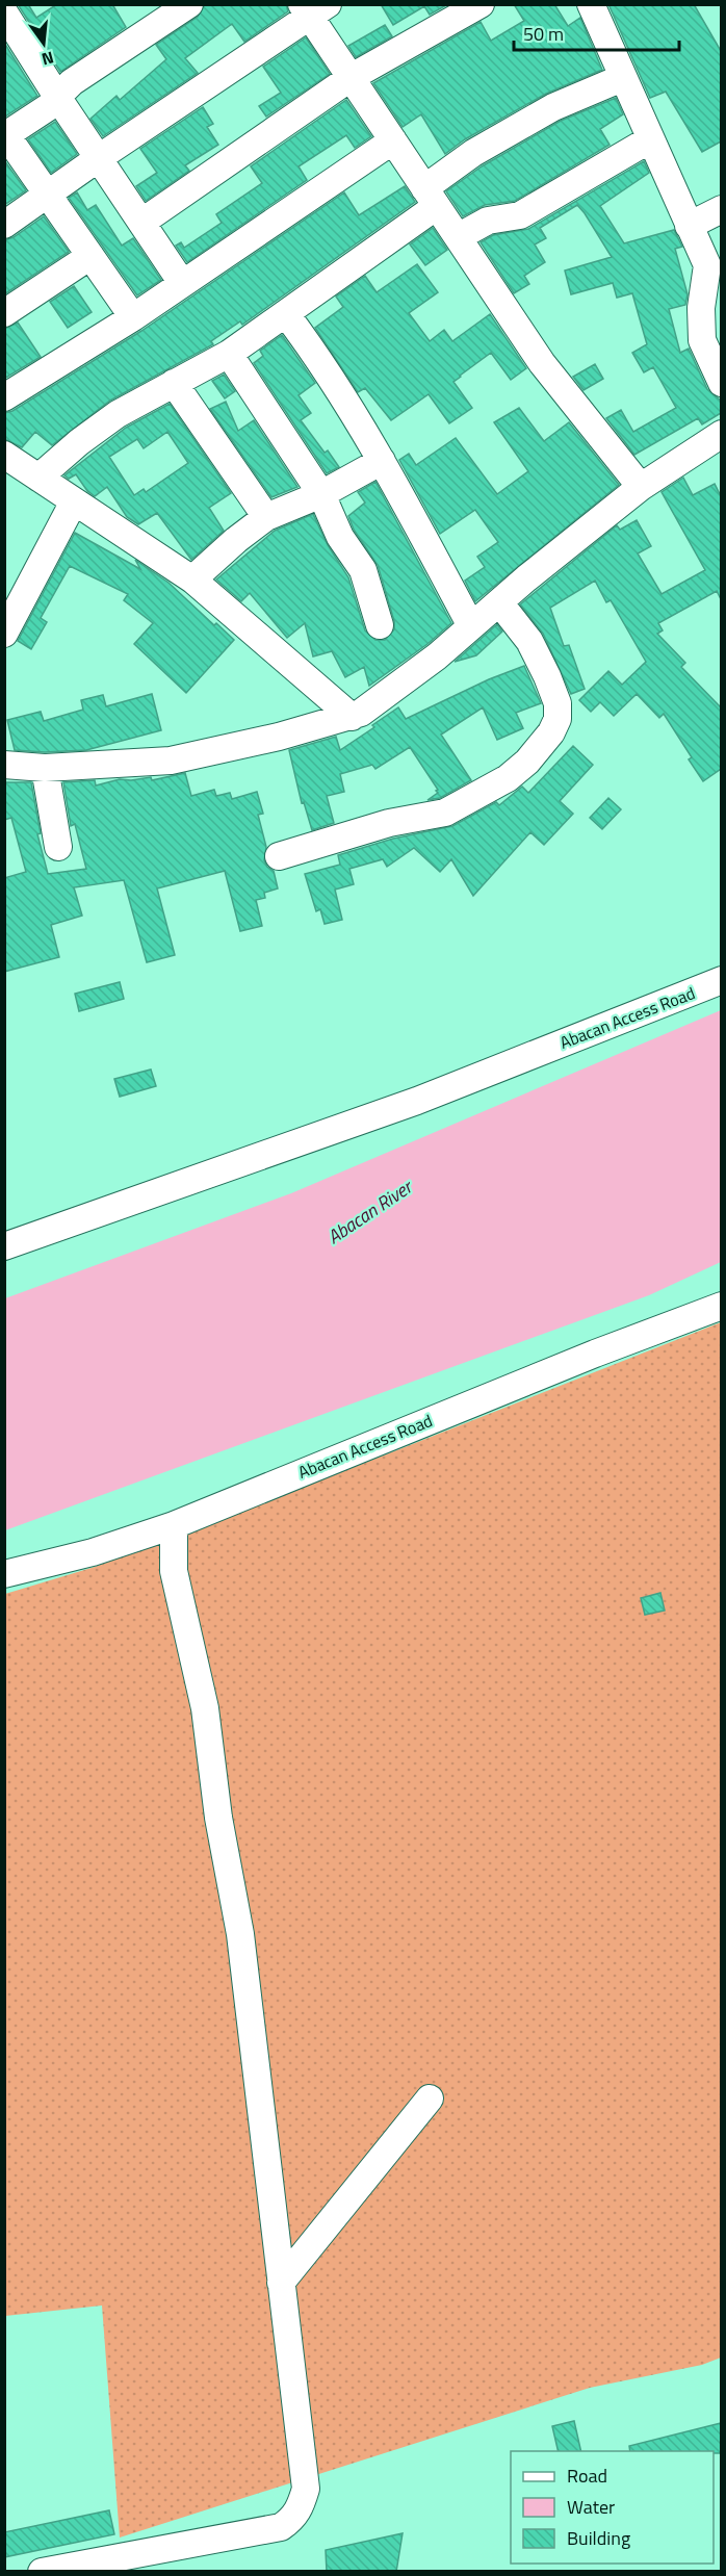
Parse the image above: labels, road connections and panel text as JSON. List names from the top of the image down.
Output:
{
  "streets": {
    "street": ["Abacan Access Road"]
  },
  "water": ["Abacan River"],
  "legend": ["Road", "Water", "Building"],
  "scale_bar": "50 m",
  "north": "bottom"
}
